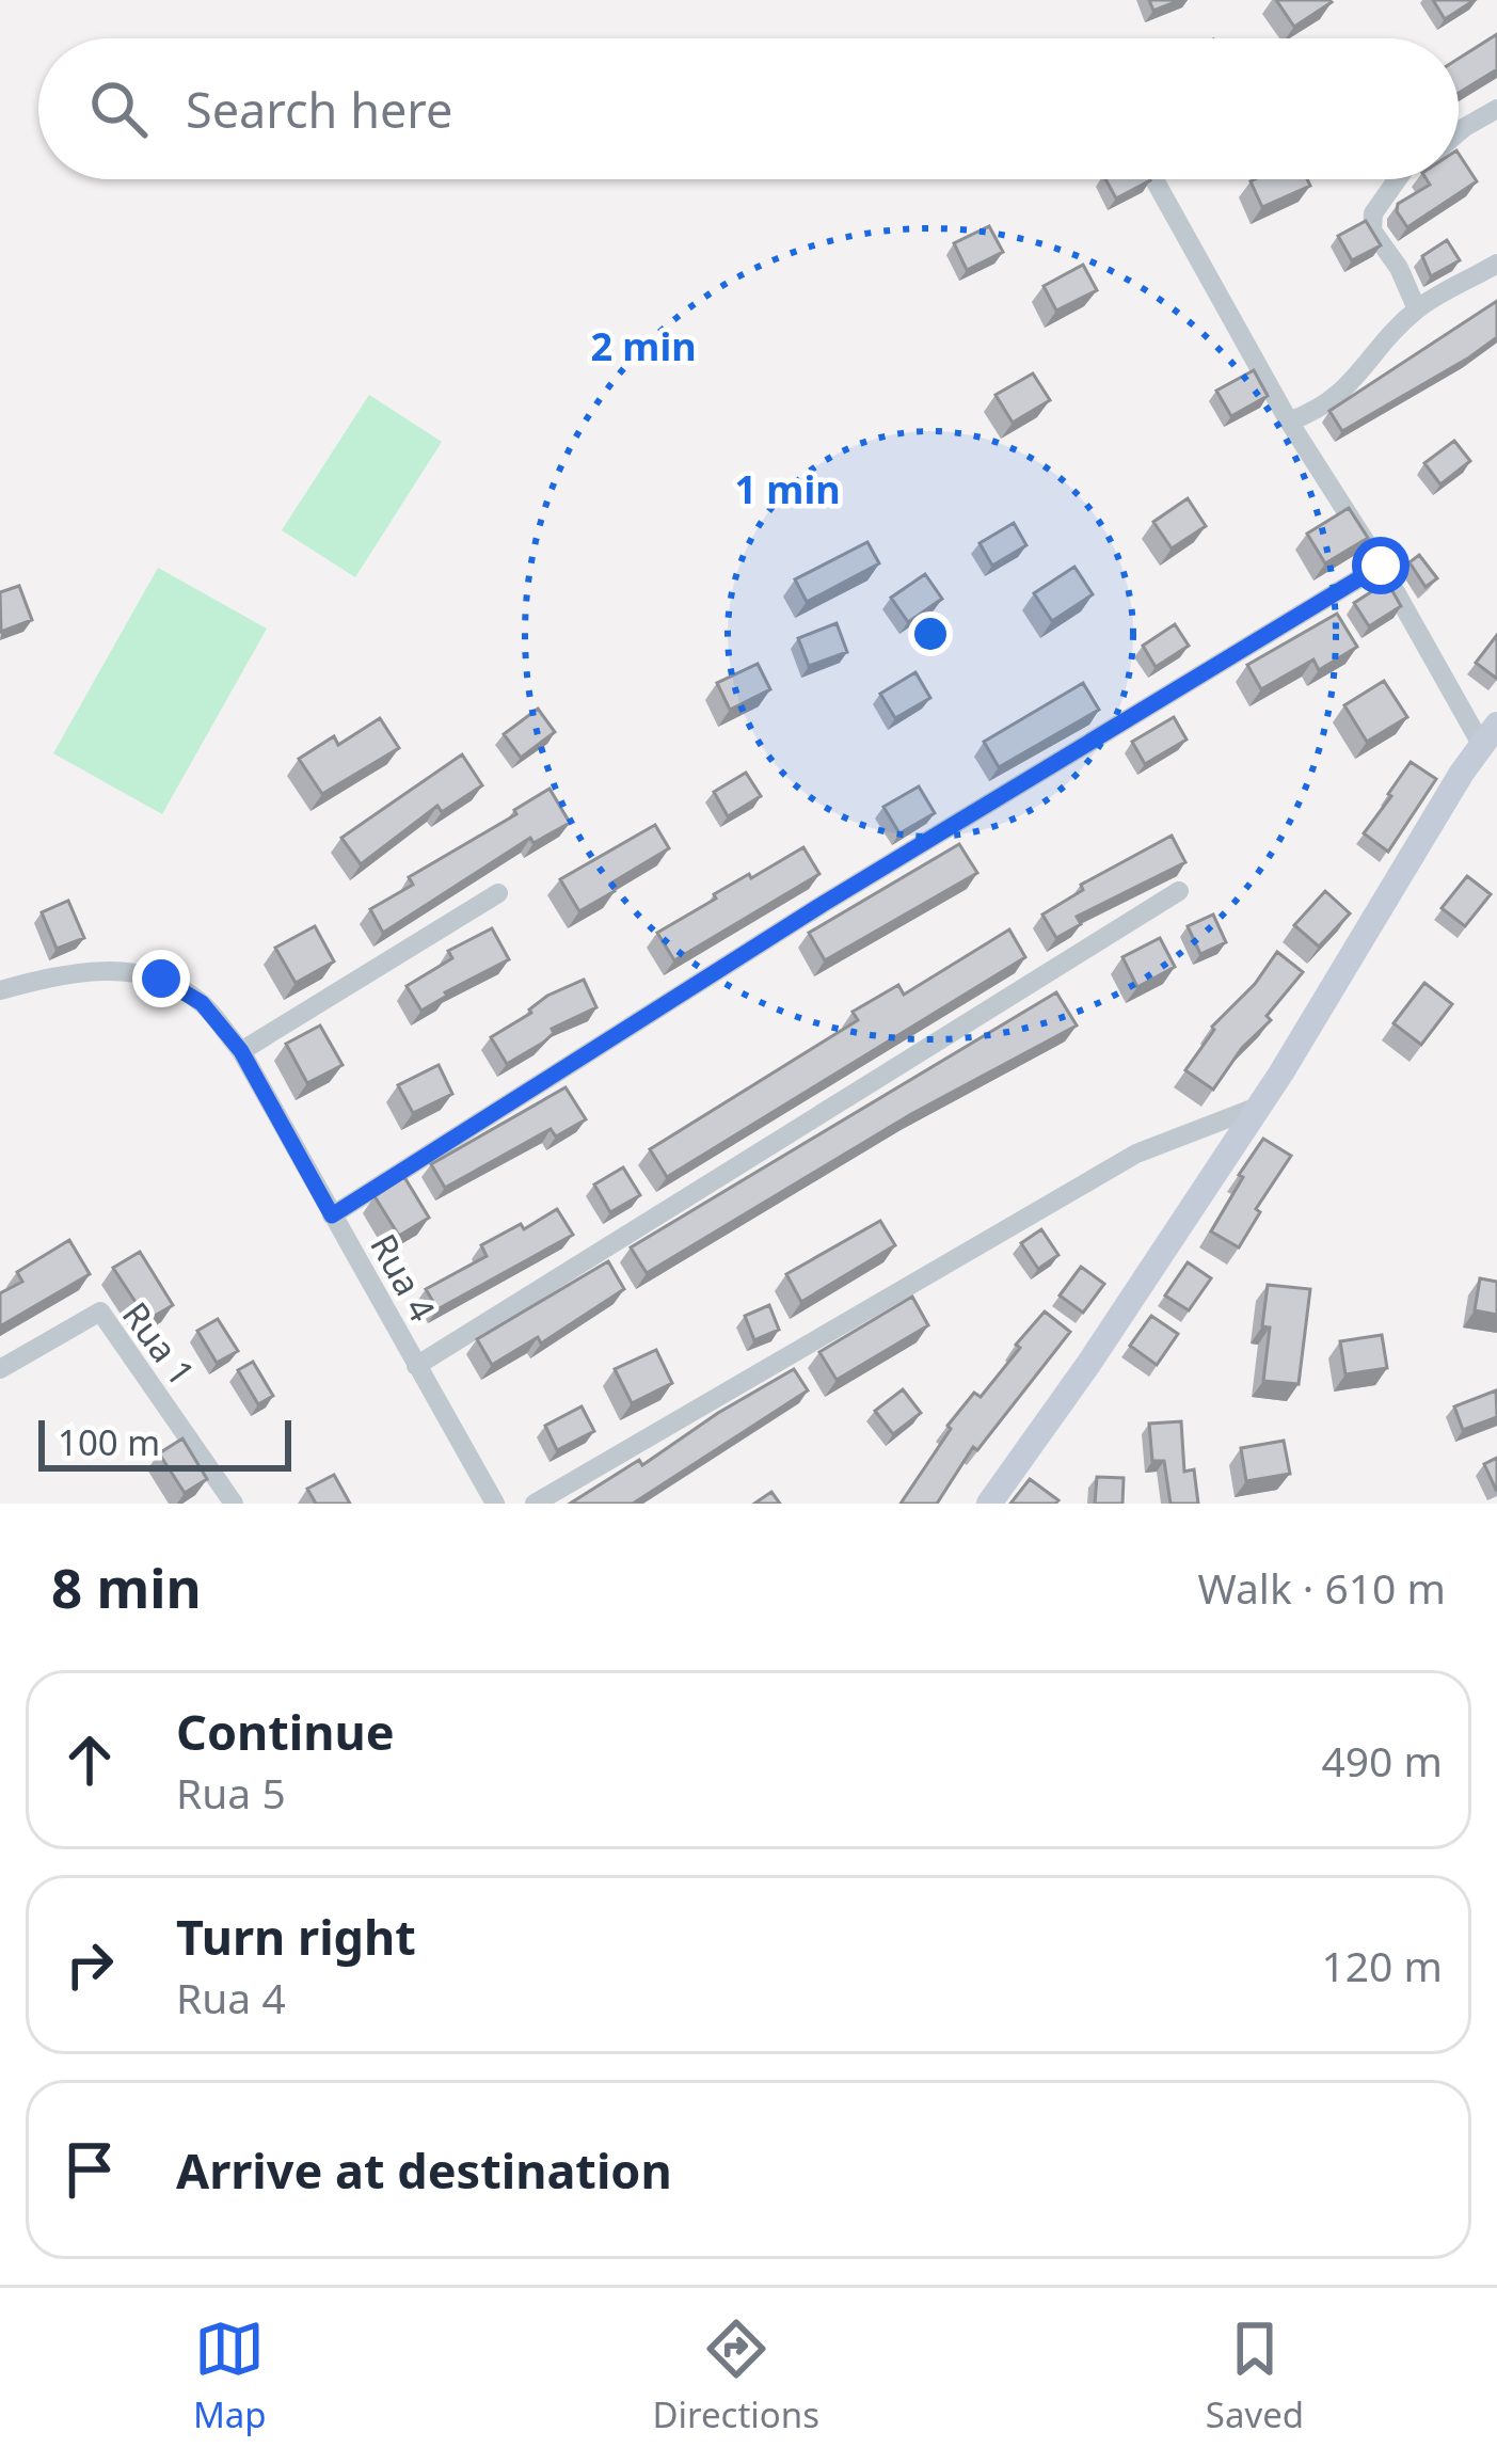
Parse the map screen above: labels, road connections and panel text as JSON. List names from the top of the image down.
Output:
{
  "streets": {
    "street": ["Rua 4", "Rua 1"]
  },
  "scale_bar": "100 m",
  "page": {
    "search": "Search here",
    "scale": "100 m",
    "heading": ["8 min", "Walk · 610 m"],
    "list": [
      ["Continue", "Rua 5", "490 m"],
      ["Turn right", "Rua 4", "120 m"],
      "Arrive at destination"
    ],
    "nav": ["Map", "Directions", "Saved"]
  },
  "rings": ["2 min", "1 min"]
}
